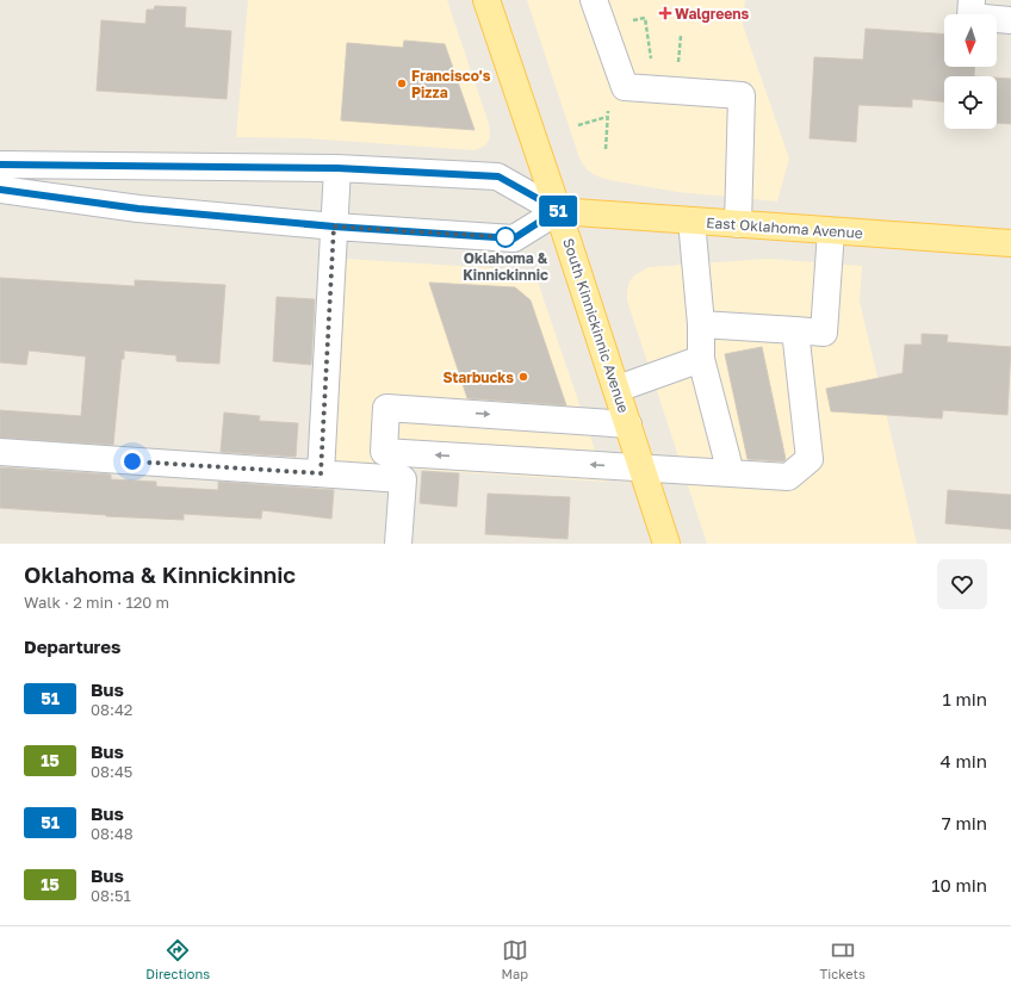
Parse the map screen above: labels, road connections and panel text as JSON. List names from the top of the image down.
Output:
{
  "streets": {
    "main road": ["East Oklahoma Avenue", "South Kinnickinnic Avenue"]
  },
  "crossings": [
    ["East Oklahoma Avenue", "South Kinnickinnic Avenue"]
  ],
  "places": {
    "health": ["Walgreens"],
    "other": ["Francisco's Pizza", "Oklahoma & Kinnickinnic", "Starbucks"]
  },
  "lines": ["bus line 51"],
  "north": "bottom",
  "page": {
    "on_map": "51",
    "heading": [
      ["Oklahoma & Kinnickinnic", "Walk · 2 min · 120 m"],
      "Departures"
    ],
    "list": [
      {
        "mark": "51",
        "name": "Bus",
        "note": "08:42",
        "value": "1 min"
      },
      {
        "mark": "15",
        "name": "Bus",
        "note": "08:45",
        "value": "4 min"
      },
      {
        "mark": "51",
        "name": "Bus",
        "note": "08:48",
        "value": "7 min"
      },
      {
        "mark": "15",
        "name": "Bus",
        "note": "08:51",
        "value": "10 min"
      }
    ],
    "tabs": ["Directions", "Map", "Tickets"]
  }
}
